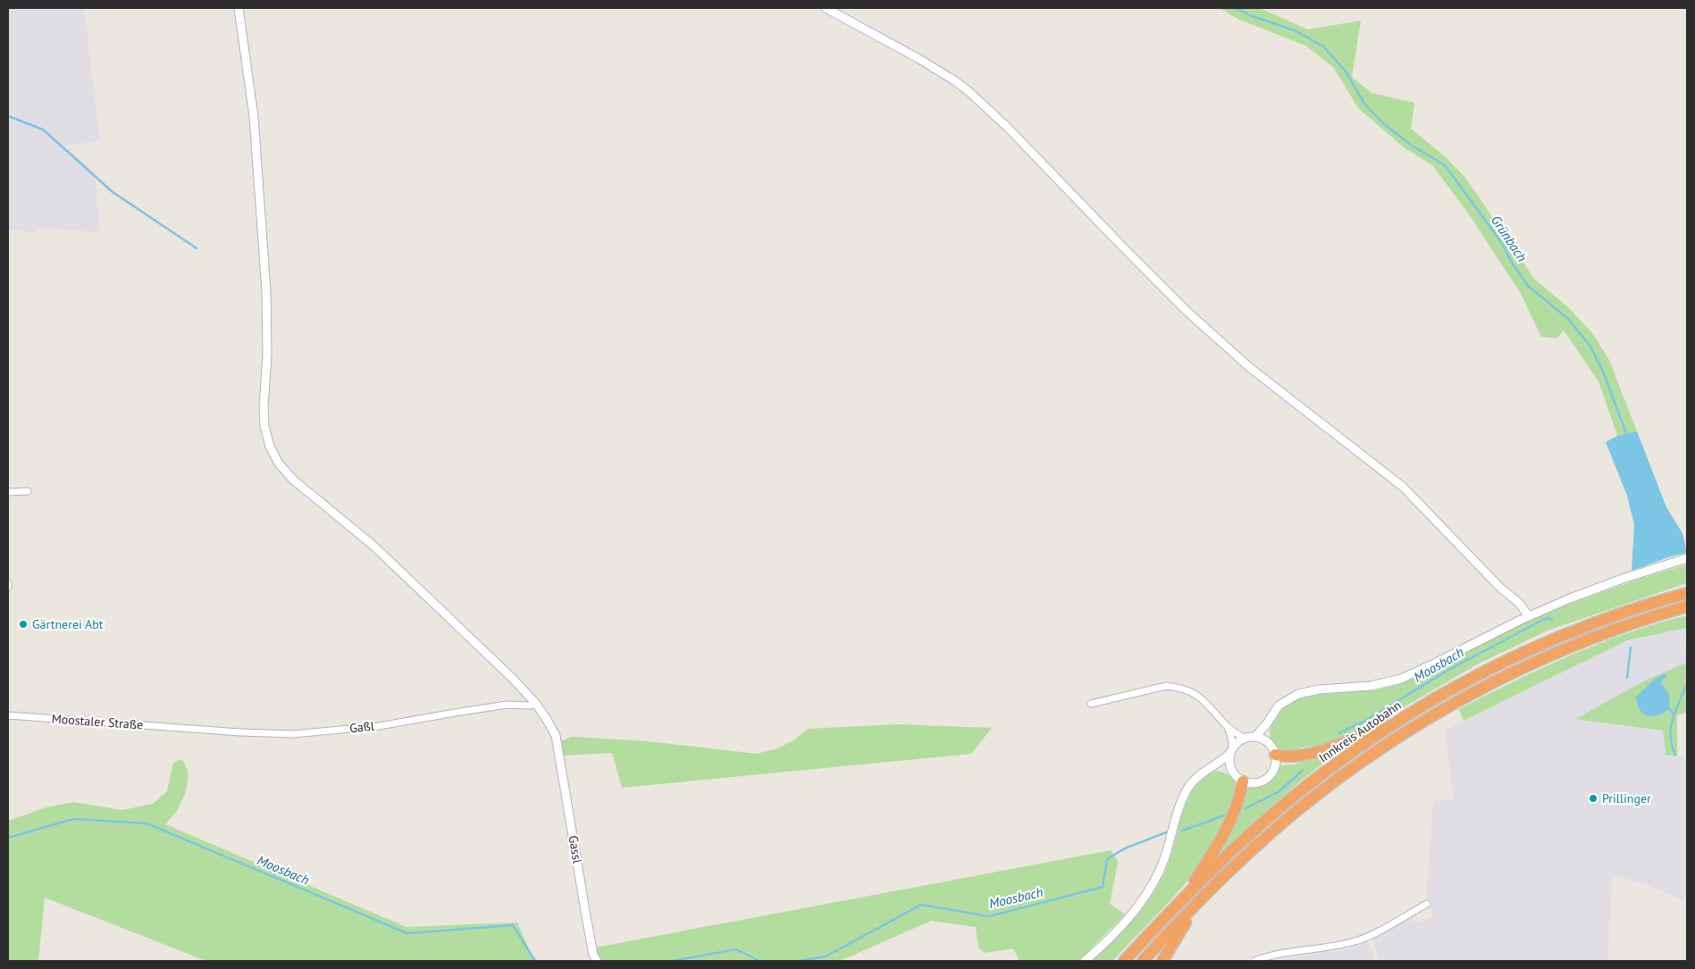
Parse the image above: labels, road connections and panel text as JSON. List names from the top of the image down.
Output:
{
  "streets": {
    "highway": ["Innkreis Autobahn"],
    "street": ["Moostaler Straße", "Gaßl", "Gassl"]
  },
  "crossings": [
    ["Moostaler Straße", "Gaßl"],
    ["Gaßl", "Gassl"]
  ],
  "water": ["Grünbach", "Moosbach"],
  "places": ["Gärtnerei Abt", "Prillinger"]
}
